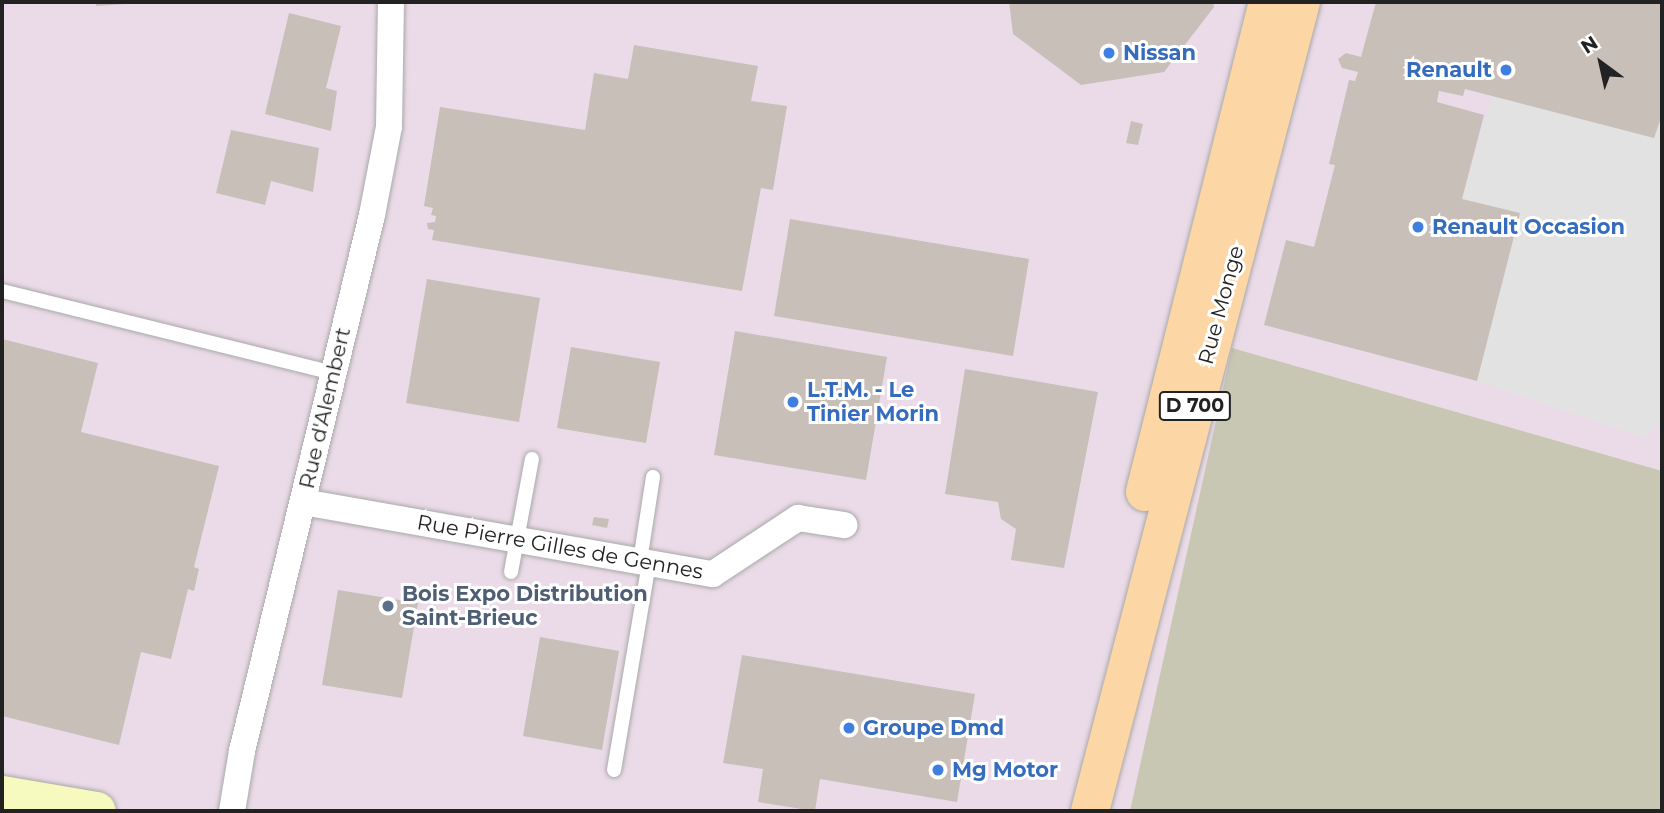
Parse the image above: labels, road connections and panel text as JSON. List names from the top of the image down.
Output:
{
  "streets": {
    "main road": ["Rue Monge", "D 700"],
    "street": ["Rue d'Alembert", "Rue Pierre Gilles de Gennes"]
  },
  "crossings": [
    ["Rue d'Alembert", "Rue Pierre Gilles de Gennes"]
  ],
  "places": [
    "Nissan",
    "Renault",
    "Renault Occasion",
    "L.T.M. - Le Tinier Morin",
    "Bois Expo Distribution Saint-Brieuc",
    "Groupe Dmd",
    "Mg Motor"
  ],
  "north": "top left"
}
